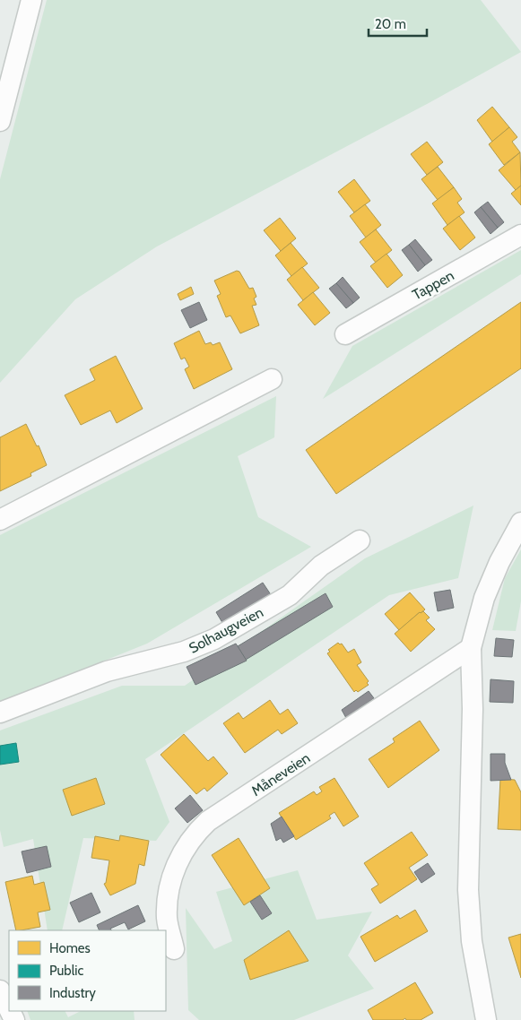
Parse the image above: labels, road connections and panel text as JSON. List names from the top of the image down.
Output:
{
  "streets": {
    "street": ["Tappen", "Solhaugveien", "Måneveien"]
  },
  "legend": ["Homes", "Public", "Industry"],
  "scale_bar": "20 m"
}
